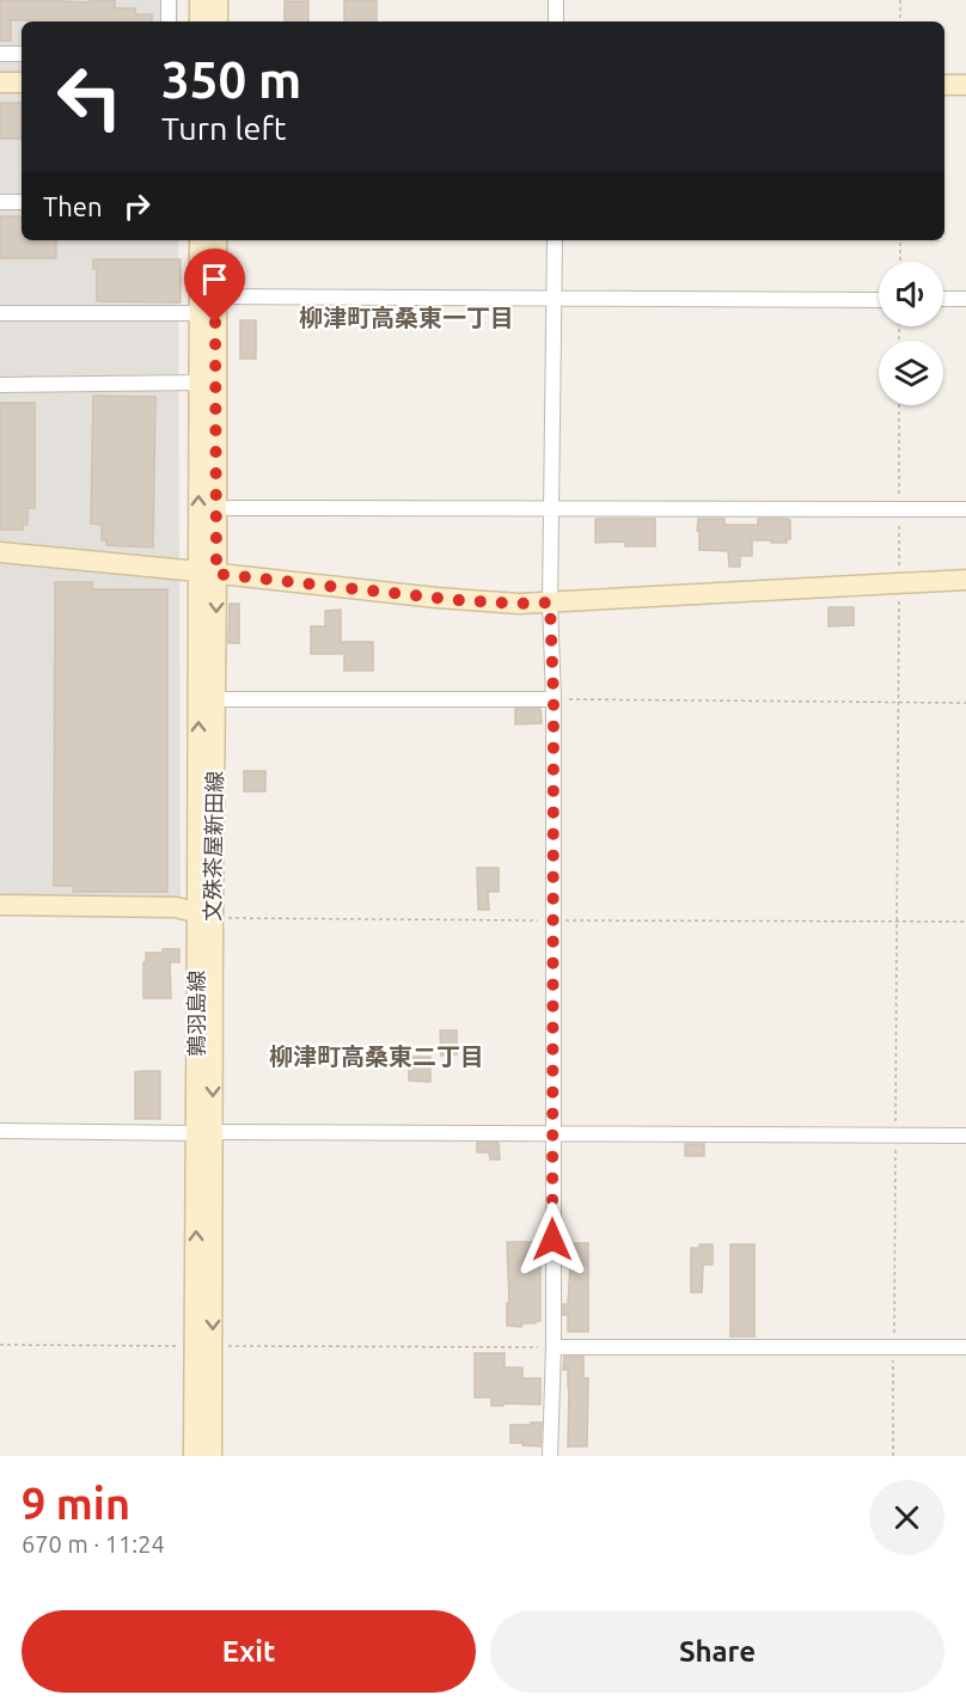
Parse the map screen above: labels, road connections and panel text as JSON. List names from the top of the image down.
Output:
{
  "streets": {
    "main road": ["文殊茶屋新田線"]
  },
  "districts": ["柳津町高桑東一丁目", "柳津町高桑東二丁目"],
  "page": {
    "turn": ["350 m", "Turn left"],
    "then": "Then",
    "heading": ["9 min", "670 m · 11:24"],
    "buttons": ["Exit", "Share"]
  }
}
